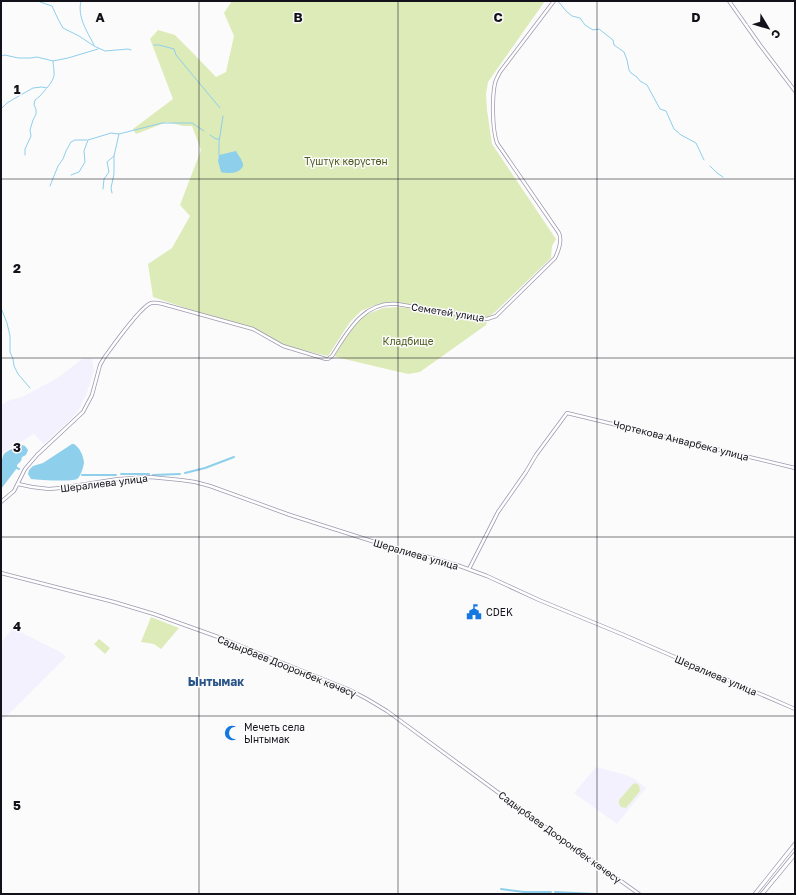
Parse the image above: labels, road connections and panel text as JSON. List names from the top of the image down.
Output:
{
  "streets": {
    "street": [
      "Семетей улица",
      "Чортекова Анварбека улица",
      "Шералиева улица",
      "Садырбаев Дооронбек көчөсү"
    ]
  },
  "crossings": [
    ["Семетей улица", "Шералиева улица"],
    ["Чортекова Анварбека улица", "Шералиева улица"]
  ],
  "districts": ["Ынтымак"],
  "parks": ["Түштүк көрүстөн", "Кладбище"],
  "places": {
    "public building": ["CDEK"],
    "mosque": ["Мечеть села Ынтымак"]
  },
  "north": "bottom right",
  "grid": {
    "columns": [
      "A",
      "B",
      "C",
      "D"
    ],
    "rows": [
      "1",
      "2",
      "3",
      "4",
      "5"
    ]
  }
}
